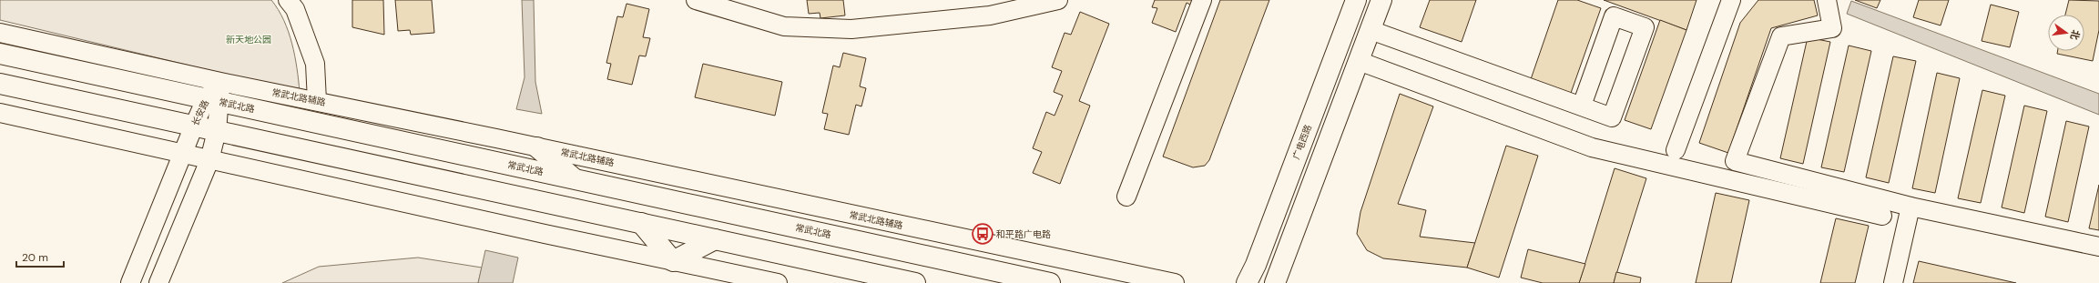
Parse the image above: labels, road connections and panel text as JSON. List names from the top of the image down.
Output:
{
  "streets": {
    "main road": ["常武北路", "广电西路"],
    "street": ["常武北路辅路", "长安路"]
  },
  "crossings": [
    ["常武北路辅路", "长安路"],
    ["常武北路", "长安路"]
  ],
  "parks": ["新天地公园"],
  "places": {
    "bus stop": ["和平路广电路"]
  },
  "scale_bar": "20 m",
  "north": "right"
}
